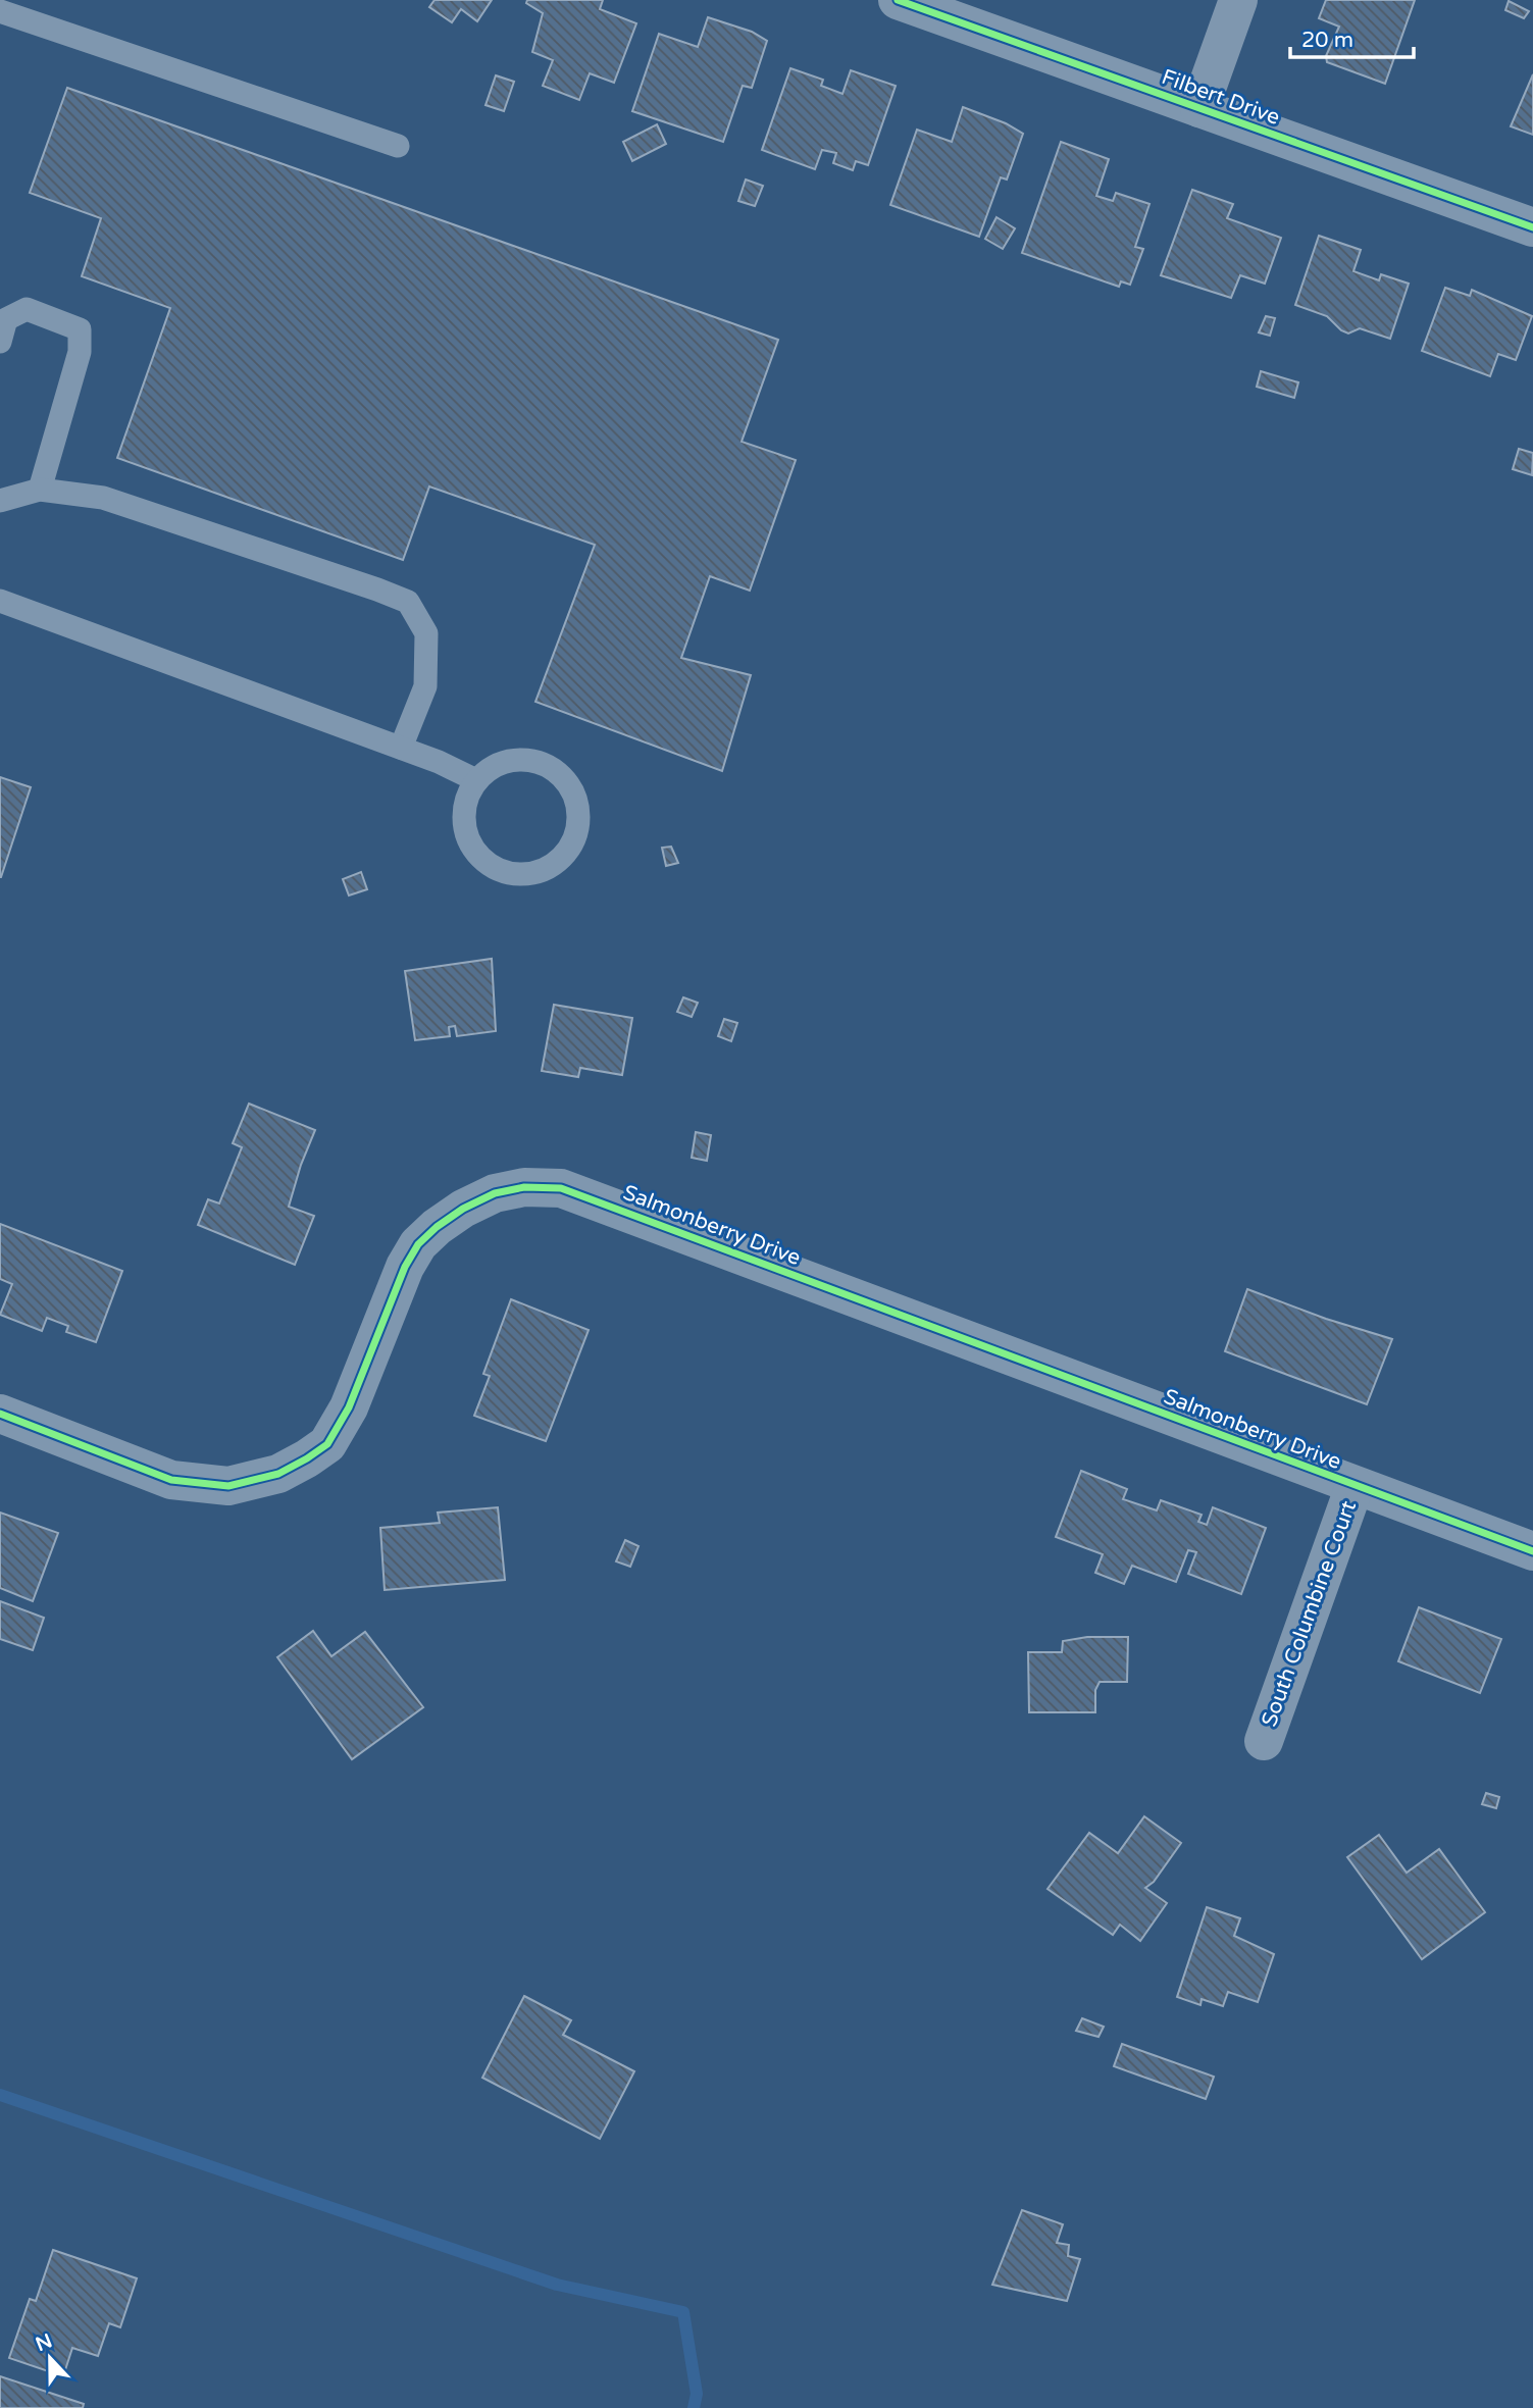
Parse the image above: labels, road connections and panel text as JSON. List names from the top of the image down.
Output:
{
  "streets": {
    "street": ["Filbert Drive", "Salmonberry Drive", "South Columbine Court"]
  },
  "crossings": [
    ["Salmonberry Drive", "South Columbine Court"]
  ],
  "scale_bar": "20 m",
  "north": "top"
}
